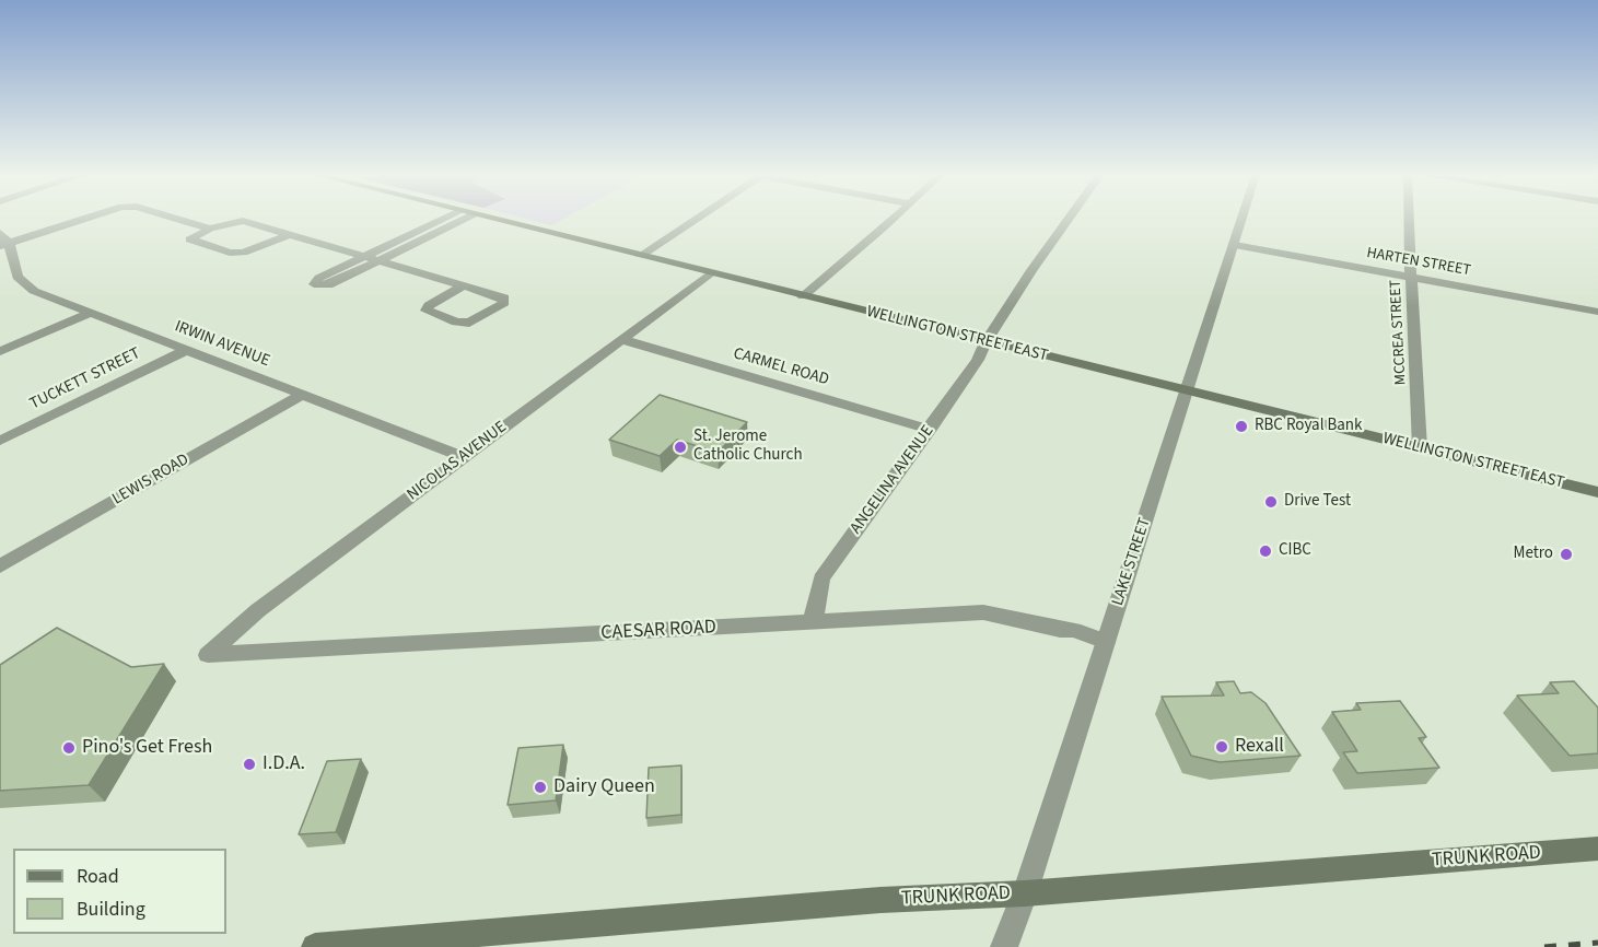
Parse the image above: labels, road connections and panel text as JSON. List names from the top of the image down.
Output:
{
  "streets": {
    "main road": ["WELLINGTON STREET EAST", "TRUNK ROAD"],
    "street": [
      "HARTEN STREET",
      "MCCREA STREET",
      "IRWIN AVENUE",
      "CARMEL ROAD",
      "TUCKETT STREET",
      "NICOLAS AVENUE",
      "LEWIS ROAD",
      "ANGELINA AVENUE",
      "LAKE STREET",
      "CAESAR ROAD"
    ]
  },
  "crossings": [
    ["HARTEN STREET", "MCCREA STREET"],
    ["HARTEN STREET", "LAKE STREET"],
    ["MCCREA STREET", "WELLINGTON STREET EAST"],
    ["WELLINGTON STREET EAST", "NICOLAS AVENUE"],
    ["WELLINGTON STREET EAST", "ANGELINA AVENUE"],
    ["WELLINGTON STREET EAST", "LAKE STREET"],
    ["IRWIN AVENUE", "TUCKETT STREET"],
    ["IRWIN AVENUE", "NICOLAS AVENUE"],
    ["IRWIN AVENUE", "LEWIS ROAD"],
    ["CARMEL ROAD", "NICOLAS AVENUE"],
    ["CARMEL ROAD", "ANGELINA AVENUE"],
    ["NICOLAS AVENUE", "CAESAR ROAD"],
    ["ANGELINA AVENUE", "CAESAR ROAD"],
    ["LAKE STREET", "CAESAR ROAD"],
    ["LAKE STREET", "TRUNK ROAD"]
  ],
  "places": [
    "RBC Royal Bank",
    "St. Jerome Catholic Church",
    "Drive Test",
    "CIBC",
    "Metro",
    "Rexall",
    "Pino's Get Fresh",
    "I.D.A.",
    "Dairy Queen"
  ],
  "legend": ["Road", "Building"]
}
